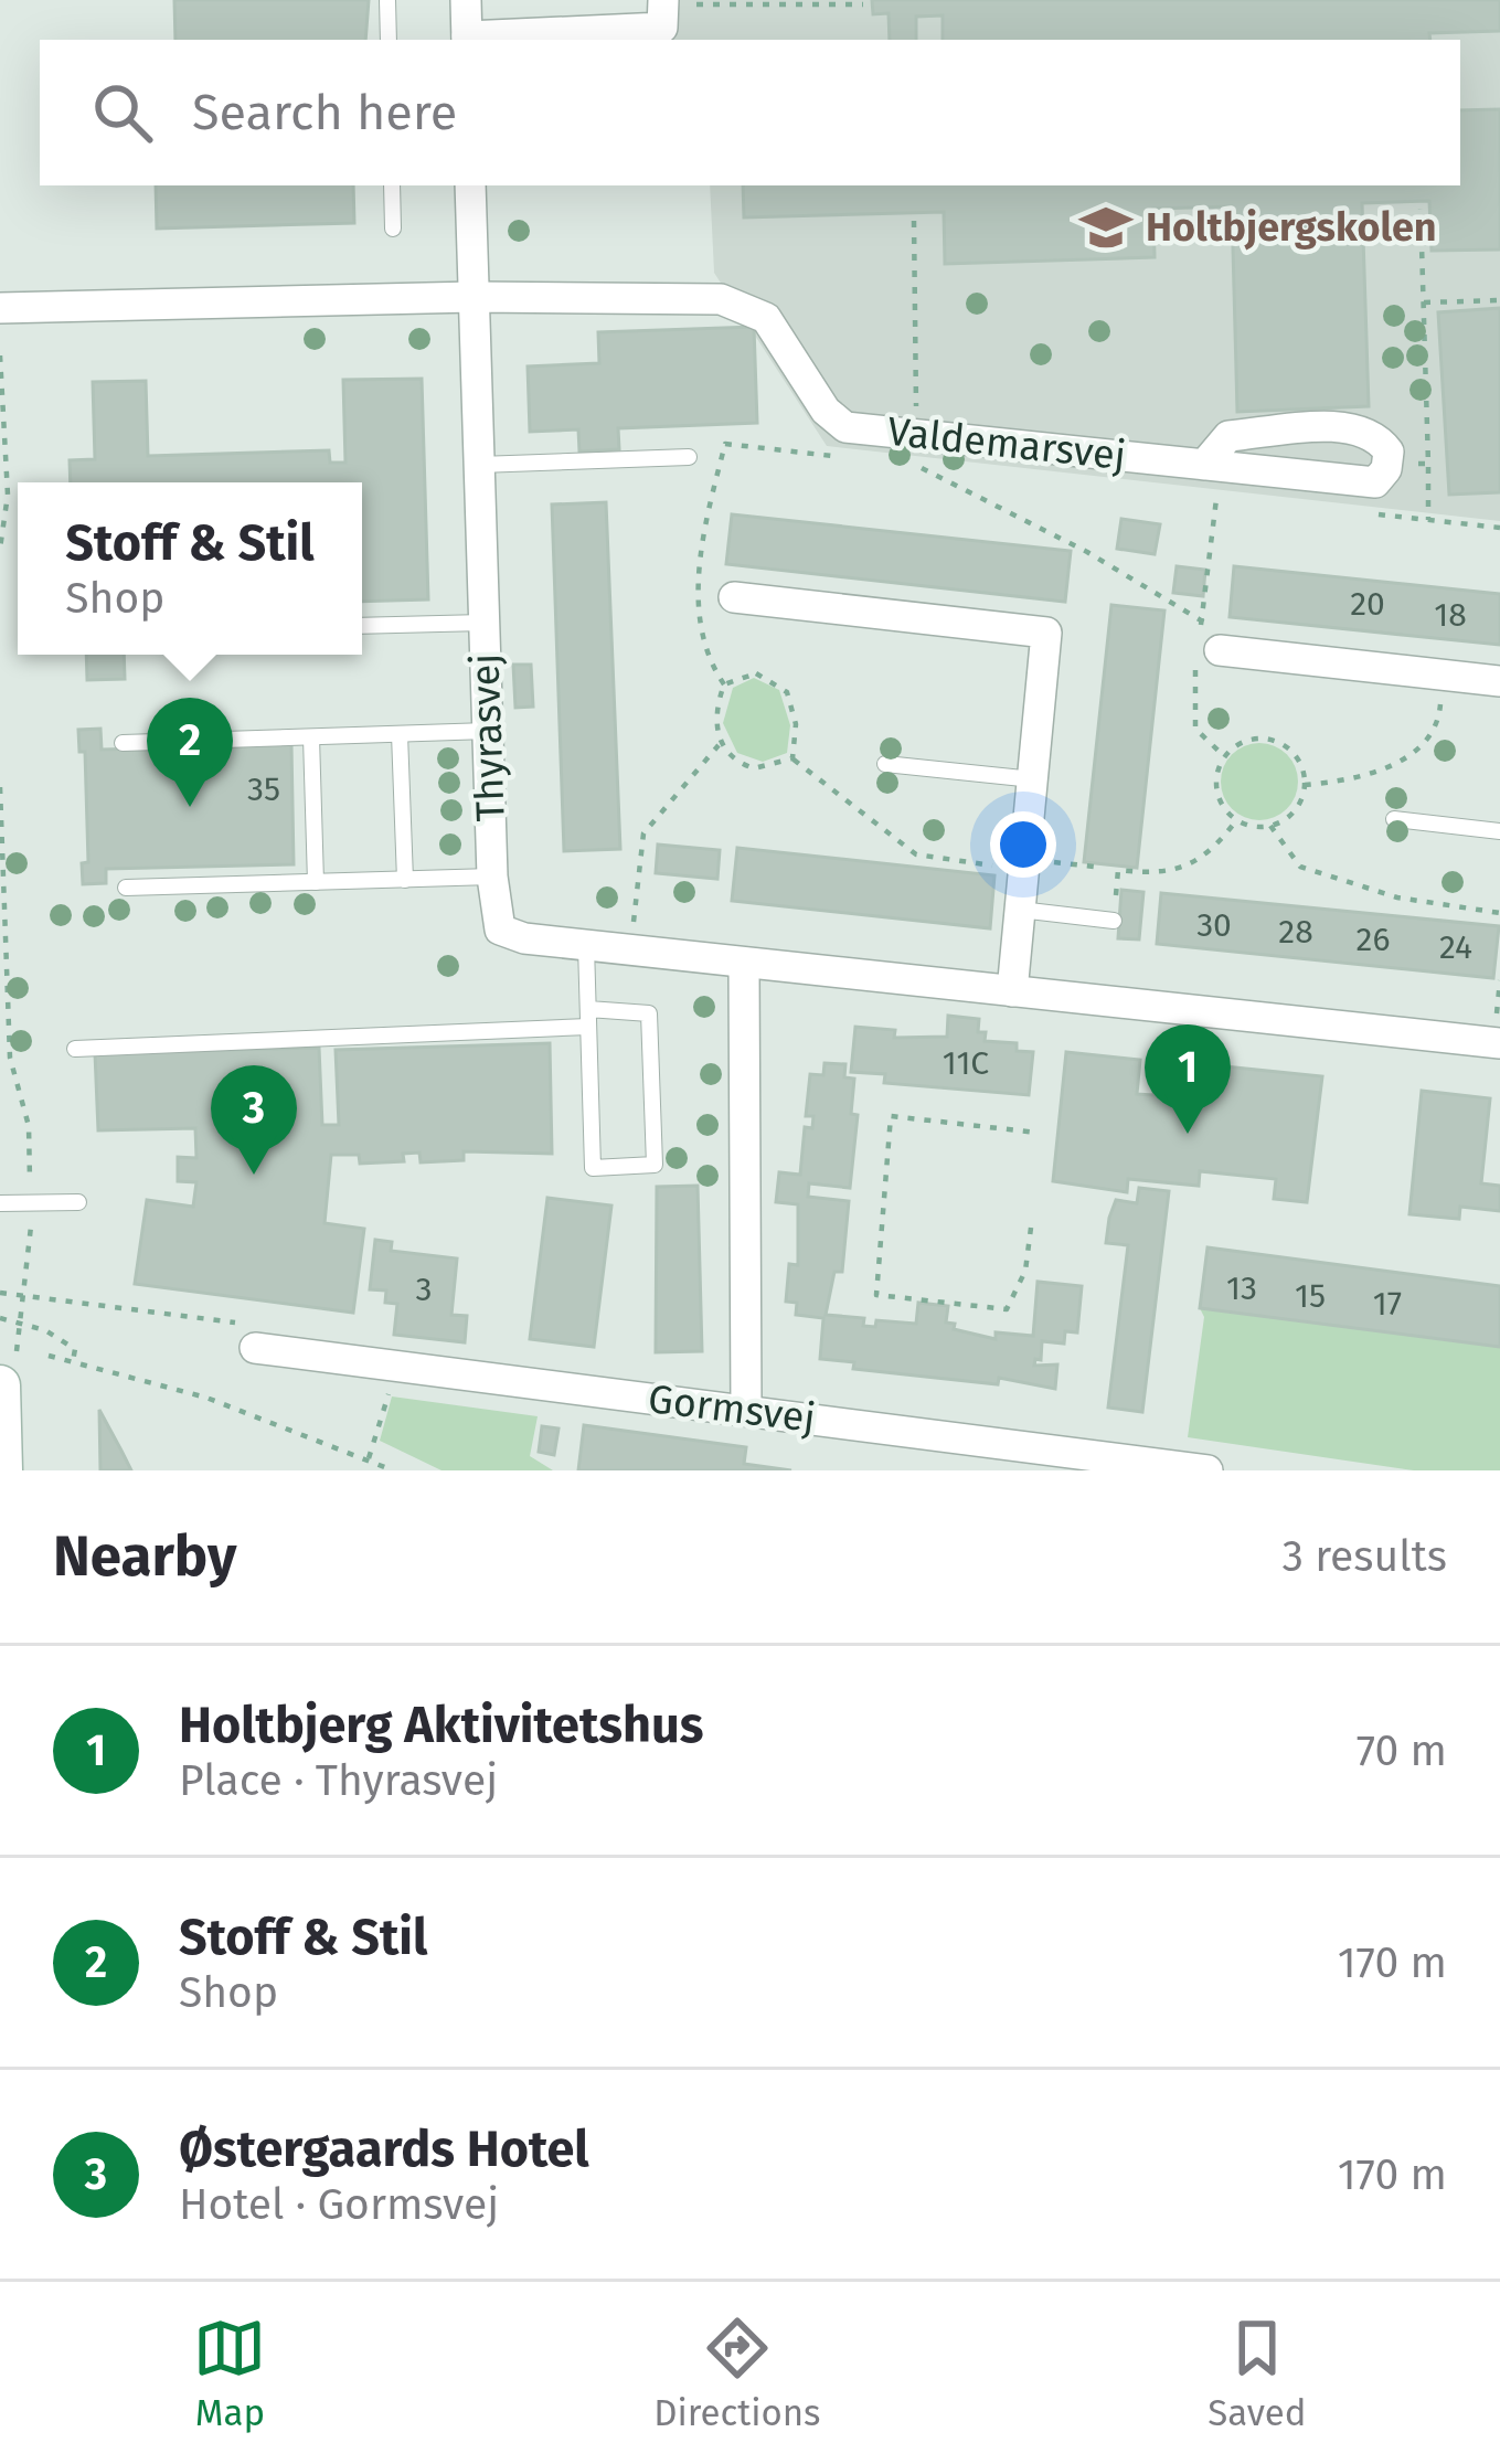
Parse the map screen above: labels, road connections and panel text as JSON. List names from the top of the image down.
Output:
{
  "streets": {
    "street": ["Valdemarsvej", "Thyrasvej", "Gormsvej"]
  },
  "crossings": [
    ["Valdemarsvej", "Thyrasvej"]
  ],
  "places": {
    "school or university": ["Holtbjergskolen"]
  },
  "house_numbers": [
    "20",
    "18",
    "35",
    "30",
    "28",
    "26",
    "24",
    "11C",
    "13",
    "3",
    "15",
    "17"
  ],
  "page": {
    "search": "Search here",
    "popup": ["Stoff & Stil", "Shop"],
    "pins": ["2", "1", "3"],
    "heading": ["Nearby", "3 results"],
    "list": [
      {
        "mark": "1",
        "name": "Holtbjerg Aktivitetshus",
        "note": "Place · Thyrasvej",
        "value": "70 m"
      },
      {
        "mark": "2",
        "name": "Stoff & Stil",
        "note": "Shop",
        "value": "170 m"
      },
      {
        "mark": "3",
        "name": "Østergaards Hotel",
        "note": "Hotel · Gormsvej",
        "value": "170 m"
      }
    ],
    "nav": ["Map", "Directions", "Saved"]
  }
}
